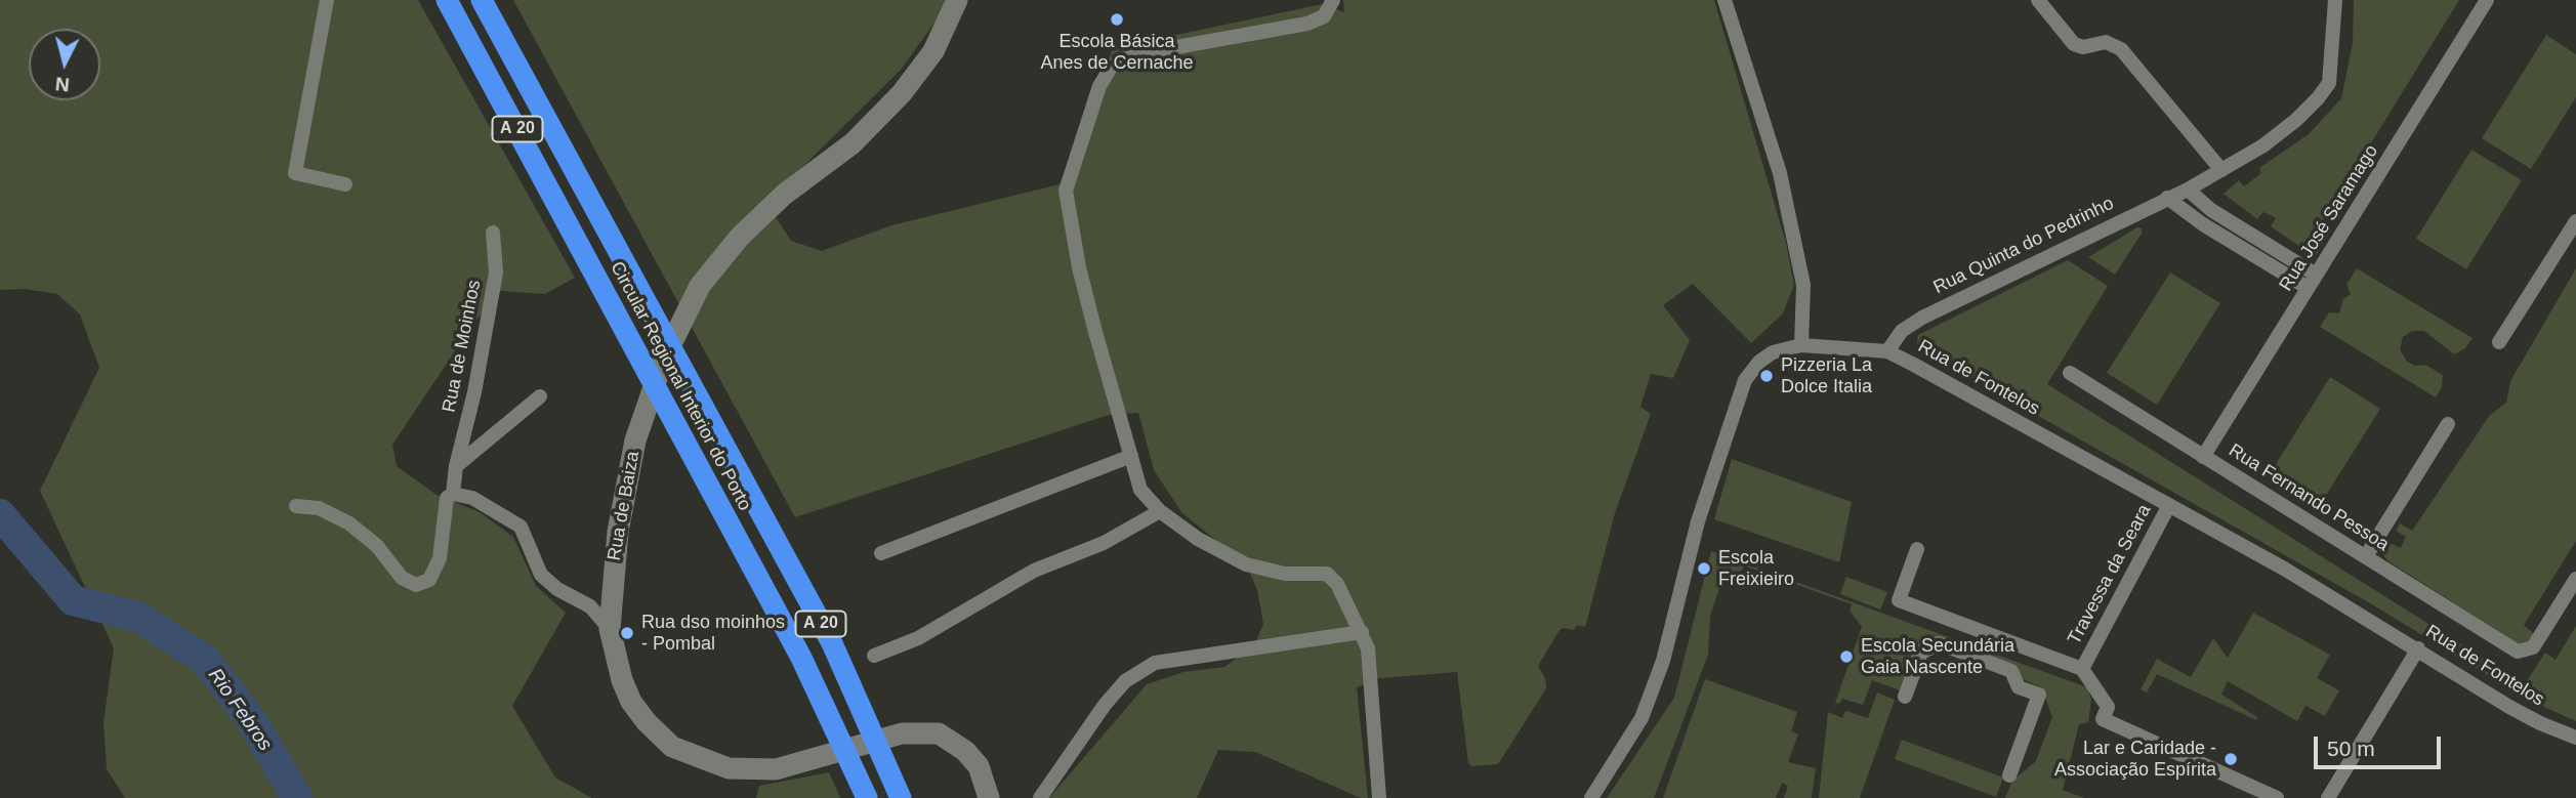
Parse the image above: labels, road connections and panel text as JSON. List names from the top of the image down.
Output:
{
  "streets": {
    "highway": ["A 20", "Circular Regional Interior do Porto"],
    "street": [
      "Rua José Saramago",
      "Rua Quinta do Pedrinho",
      "Rua de Moinhos",
      "Rua de Fontelos",
      "Rua Fernando Pessoa",
      "Rua de Baiza",
      "Travessa da Seara"
    ]
  },
  "crossings": [
    ["Rua José Saramago", "Rua Fernando Pessoa"],
    ["Rua Quinta do Pedrinho", "Rua de Fontelos"],
    ["Rua de Fontelos", "Travessa da Seara"]
  ],
  "water": ["Rio Febros"],
  "places": [
    "Escola Básica Anes de Cernache",
    "Pizzeria La Dolce Italia",
    "Escola Freixieiro",
    "Rua dso moinhos - Pombal",
    "Escola Secundária Gaia Nascente",
    "Lar e Caridade - Associação Espírita"
  ],
  "scale_bar": "50 m",
  "north": "bottom"
}
